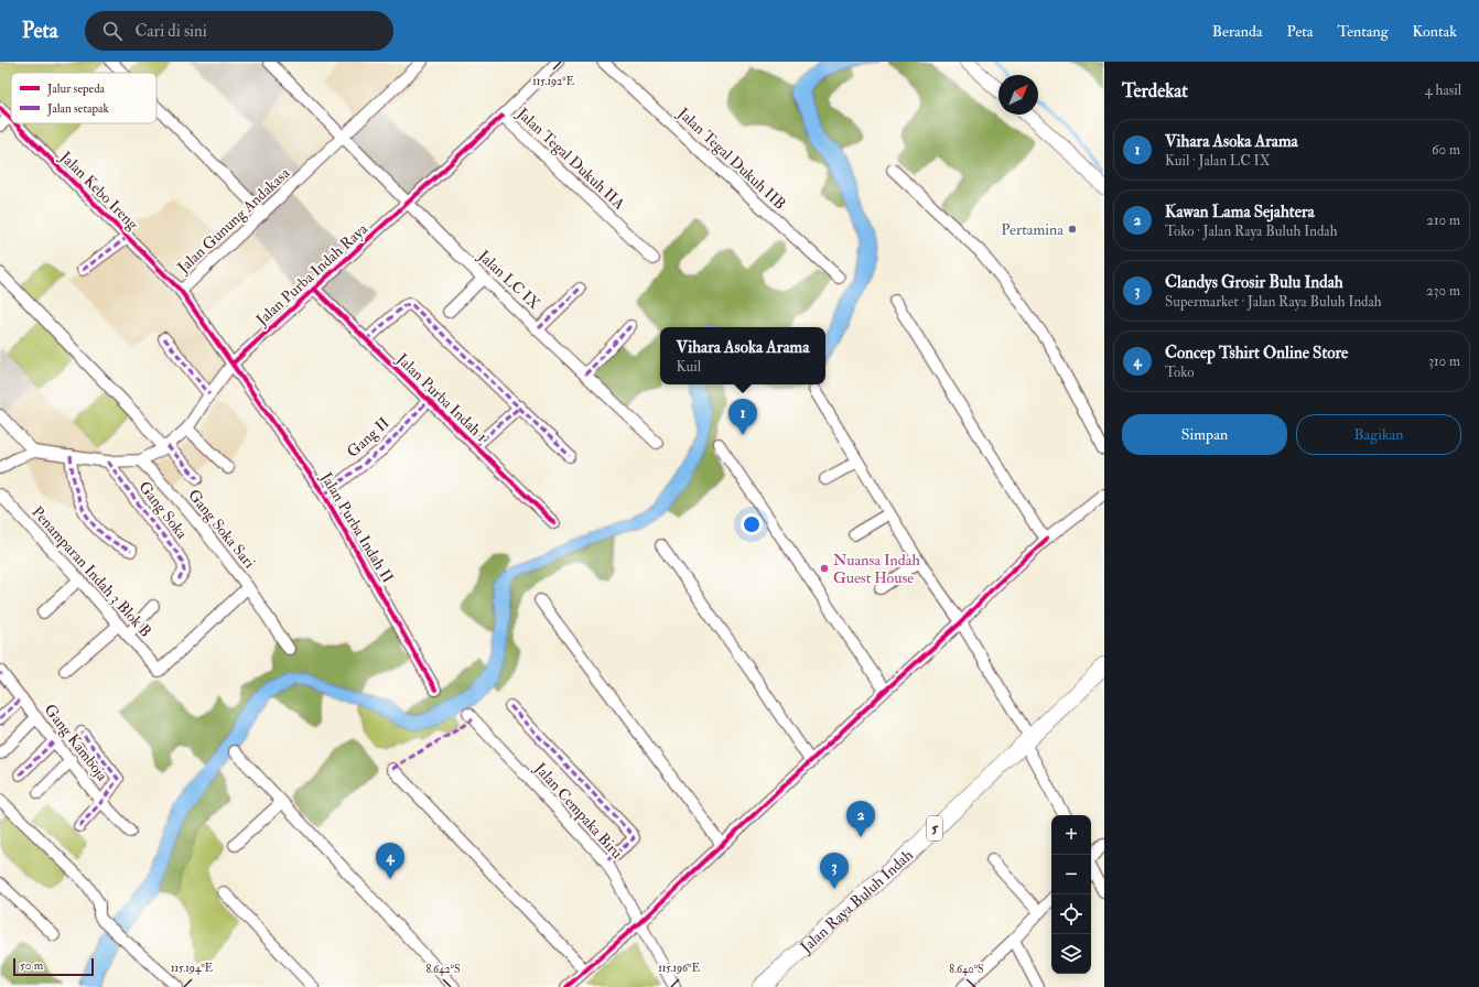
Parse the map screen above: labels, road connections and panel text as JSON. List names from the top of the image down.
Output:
{
  "streets": {
    "highway": ["5", "Jalan Raya Buluh Indah"],
    "street": [
      "Jalan Tegal Dukuh IIA",
      "Jalan Tegal Dukuh IIB",
      "Jalan Kebo Ireng",
      "Jalan Gunung Andakasa",
      "Jalan Purba Indah Raya",
      "Jalan LC IX",
      "Jalan Purba Indah 1",
      "Gang II",
      "Gang Soka",
      "Jalan Purba Indah II",
      "Gang Soka Sari",
      "Penamparan Indah 3 Blok B",
      "Gang Kamboja",
      "Jalan Cempaka Biru"
    ]
  },
  "crossings": [
    ["Jalan Tegal Dukuh IIA", "Jalan Purba Indah Raya"],
    ["Jalan Kebo Ireng", "Jalan Gunung Andakasa"],
    ["Jalan Gunung Andakasa", "Jalan Purba Indah Raya"],
    ["Jalan Gunung Andakasa", "Jalan LC IX"],
    ["Jalan Gunung Andakasa", "Jalan Purba Indah II"],
    ["Jalan Purba Indah Raya", "Jalan LC IX"],
    ["Jalan Purba Indah Raya", "Jalan Purba Indah 1"],
    ["Jalan Purba Indah Raya", "Jalan Purba Indah II"],
    ["Jalan Purba Indah 1", "Gang II"],
    ["Gang II", "Jalan Purba Indah II"],
    ["Gang Soka Sari", "Penamparan Indah 3 Blok B"]
  ],
  "places": ["Pertamina", "Nuansa Indah Guest House"],
  "legend": ["Jalur sepeda", "Jalan setapak"],
  "scale_bar": "50 m",
  "north": "top right",
  "page": {
    "header": "Peta",
    "search": "Cari di sini",
    "nav": [
      "Beranda",
      "Peta",
      "Tentang",
      "Kontak"
    ],
    "heading": ["Terdekat", "4 hasil"],
    "list": [
      {
        "mark": "1",
        "name": "Vihara Asoka Arama",
        "note": "Kuil · Jalan LC IX",
        "value": "60 m"
      },
      {
        "mark": "2",
        "name": "Kawan Lama Sejahtera",
        "note": "Toko · Jalan Raya Buluh Indah",
        "value": "210 m"
      },
      {
        "mark": "3",
        "name": "Clandys Grosir Bulu Indah",
        "note": "Supermarket · Jalan Raya Buluh Indah",
        "value": "230 m"
      },
      {
        "mark": "4",
        "name": "Concep Tshirt Online Store",
        "note": "Toko",
        "value": "310 m"
      }
    ],
    "popup": ["Vihara Asoka Arama", "Kuil"],
    "pins": [
      "1",
      "2",
      "4",
      "3"
    ],
    "buttons": ["Simpan", "Bagikan"],
    "map_buttons": ["+", "−"],
    "scale": "50 m"
  },
  "coordinates": [
    "115.192°E",
    "115.194°E",
    "115.196°E",
    "8.642°S",
    "8.640°S"
  ]
}
